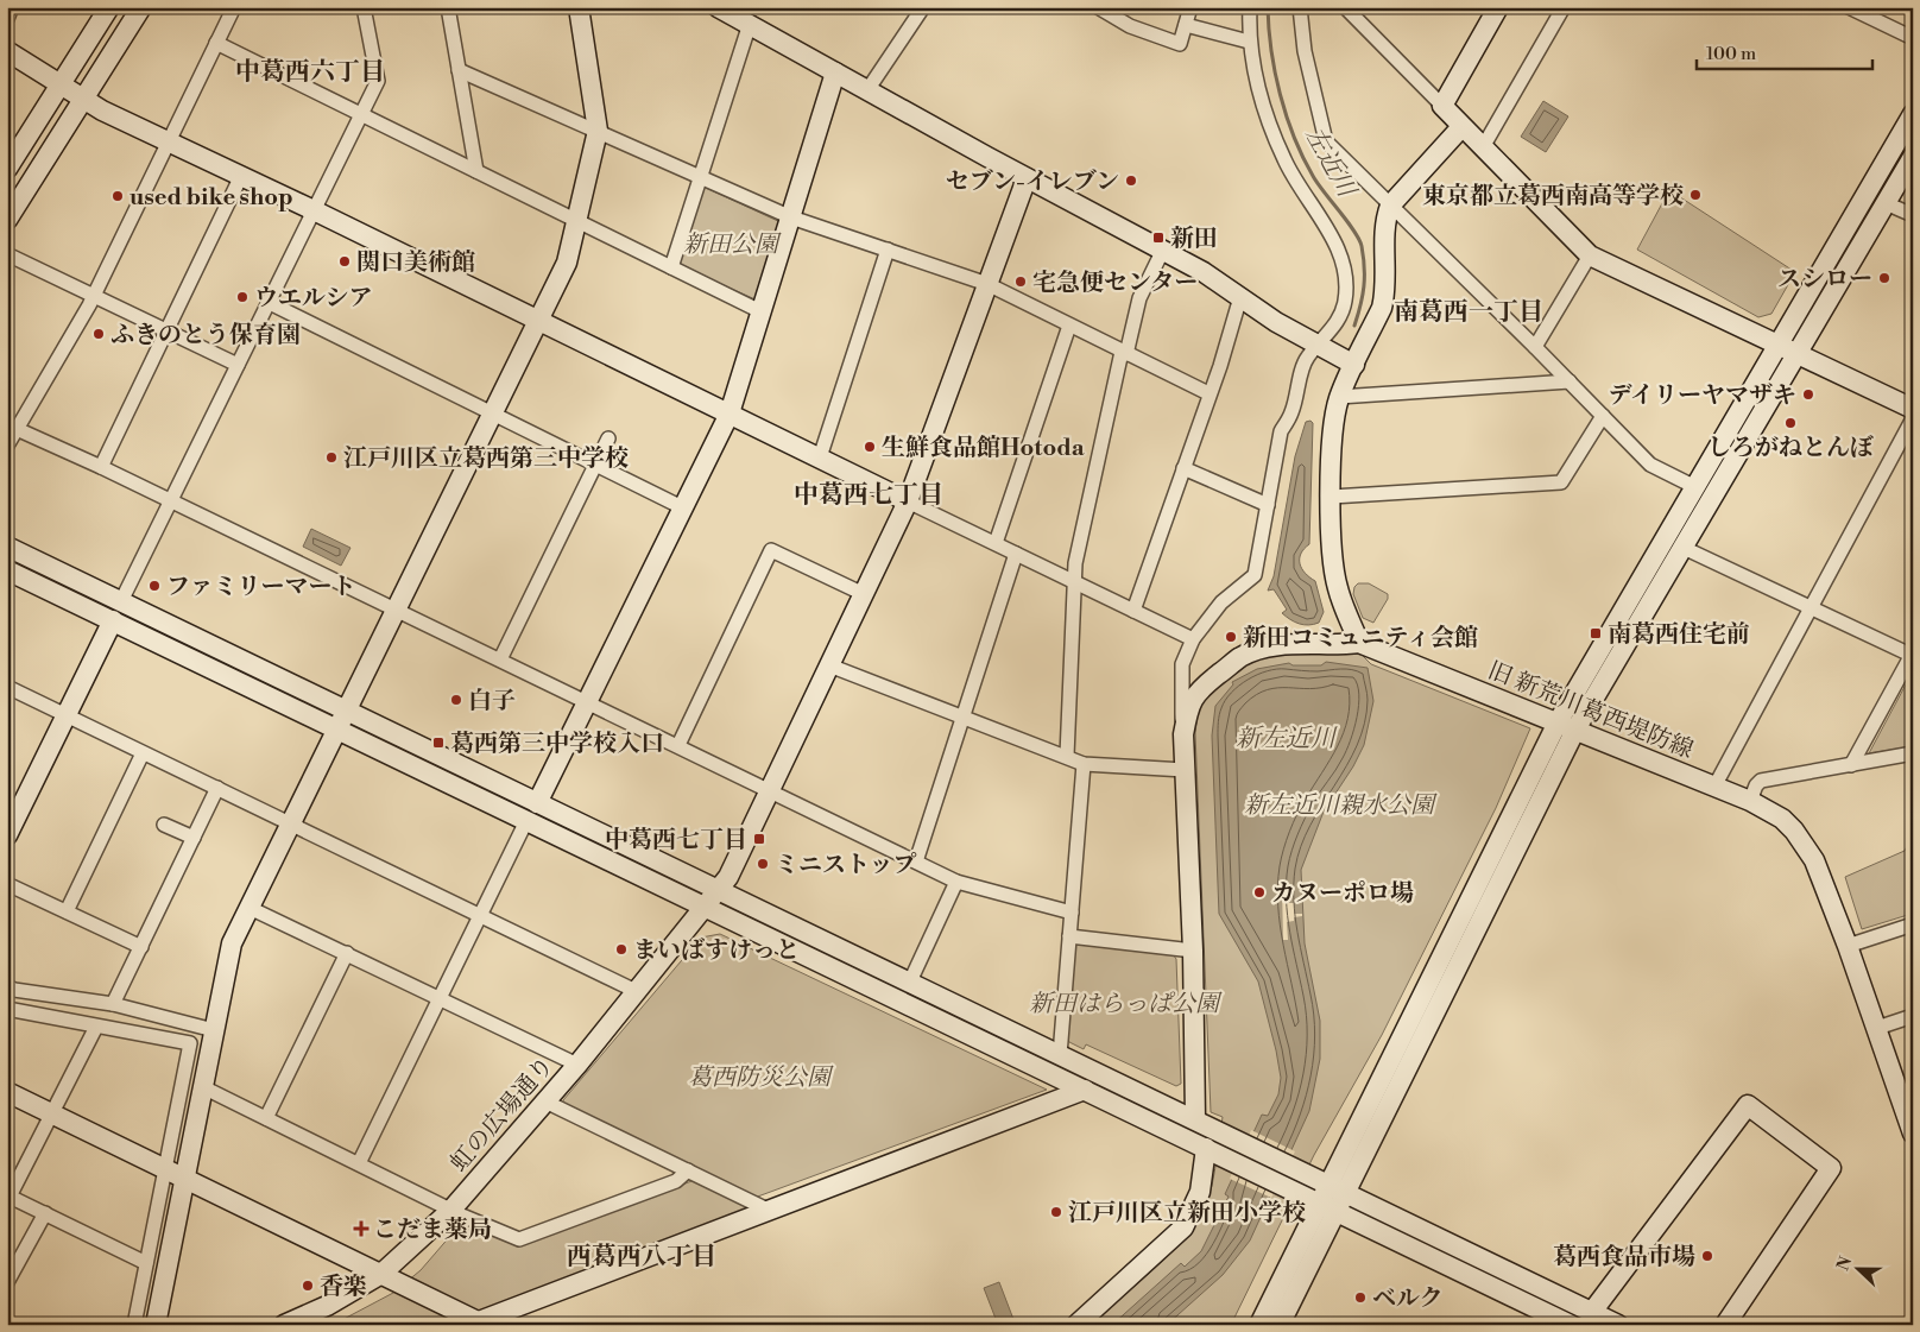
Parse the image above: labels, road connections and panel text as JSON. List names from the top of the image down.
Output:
{
  "streets": {
    "street": ["旧 新荒川葛西堤防線", "虹の広場通り"]
  },
  "districts": [
    "中葛西六丁目",
    "南葛西一丁目",
    "中葛西七丁目",
    "西葛西八丁目"
  ],
  "water": ["左近川", "新左近川"],
  "parks": [
    "新田公園",
    "新左近川親水公園",
    "新田はらっぱ公園",
    "葛西防災公園"
  ],
  "places": {
    "other": [
      "セブン-イレブン",
      "東京都立葛西南高等学校",
      "used bike shop",
      "関口美術館",
      "スシロー",
      "宅急便センター",
      "ウエルシア",
      "ふきのとう保育園",
      "デイリーヤマザキ",
      "しろがねとんぼ",
      "生鮮食品館Hotoda",
      "江戸川区立葛西第三中学校",
      "ファミリーマート",
      "新田コミュニティ会館",
      "白子",
      "ミニストップ",
      "カヌーポロ場",
      "まいばすけっと",
      "江戸川区立新田小学校",
      "葛西食品市場",
      "香楽",
      "ベルク"
    ],
    "transit": [
      "新田",
      "南葛西住宅前",
      "葛西第三中学校入口",
      "中葛西七丁目"
    ],
    "health": ["こだま薬局"]
  },
  "scale_bar": "100 m",
  "north": "left"
}
